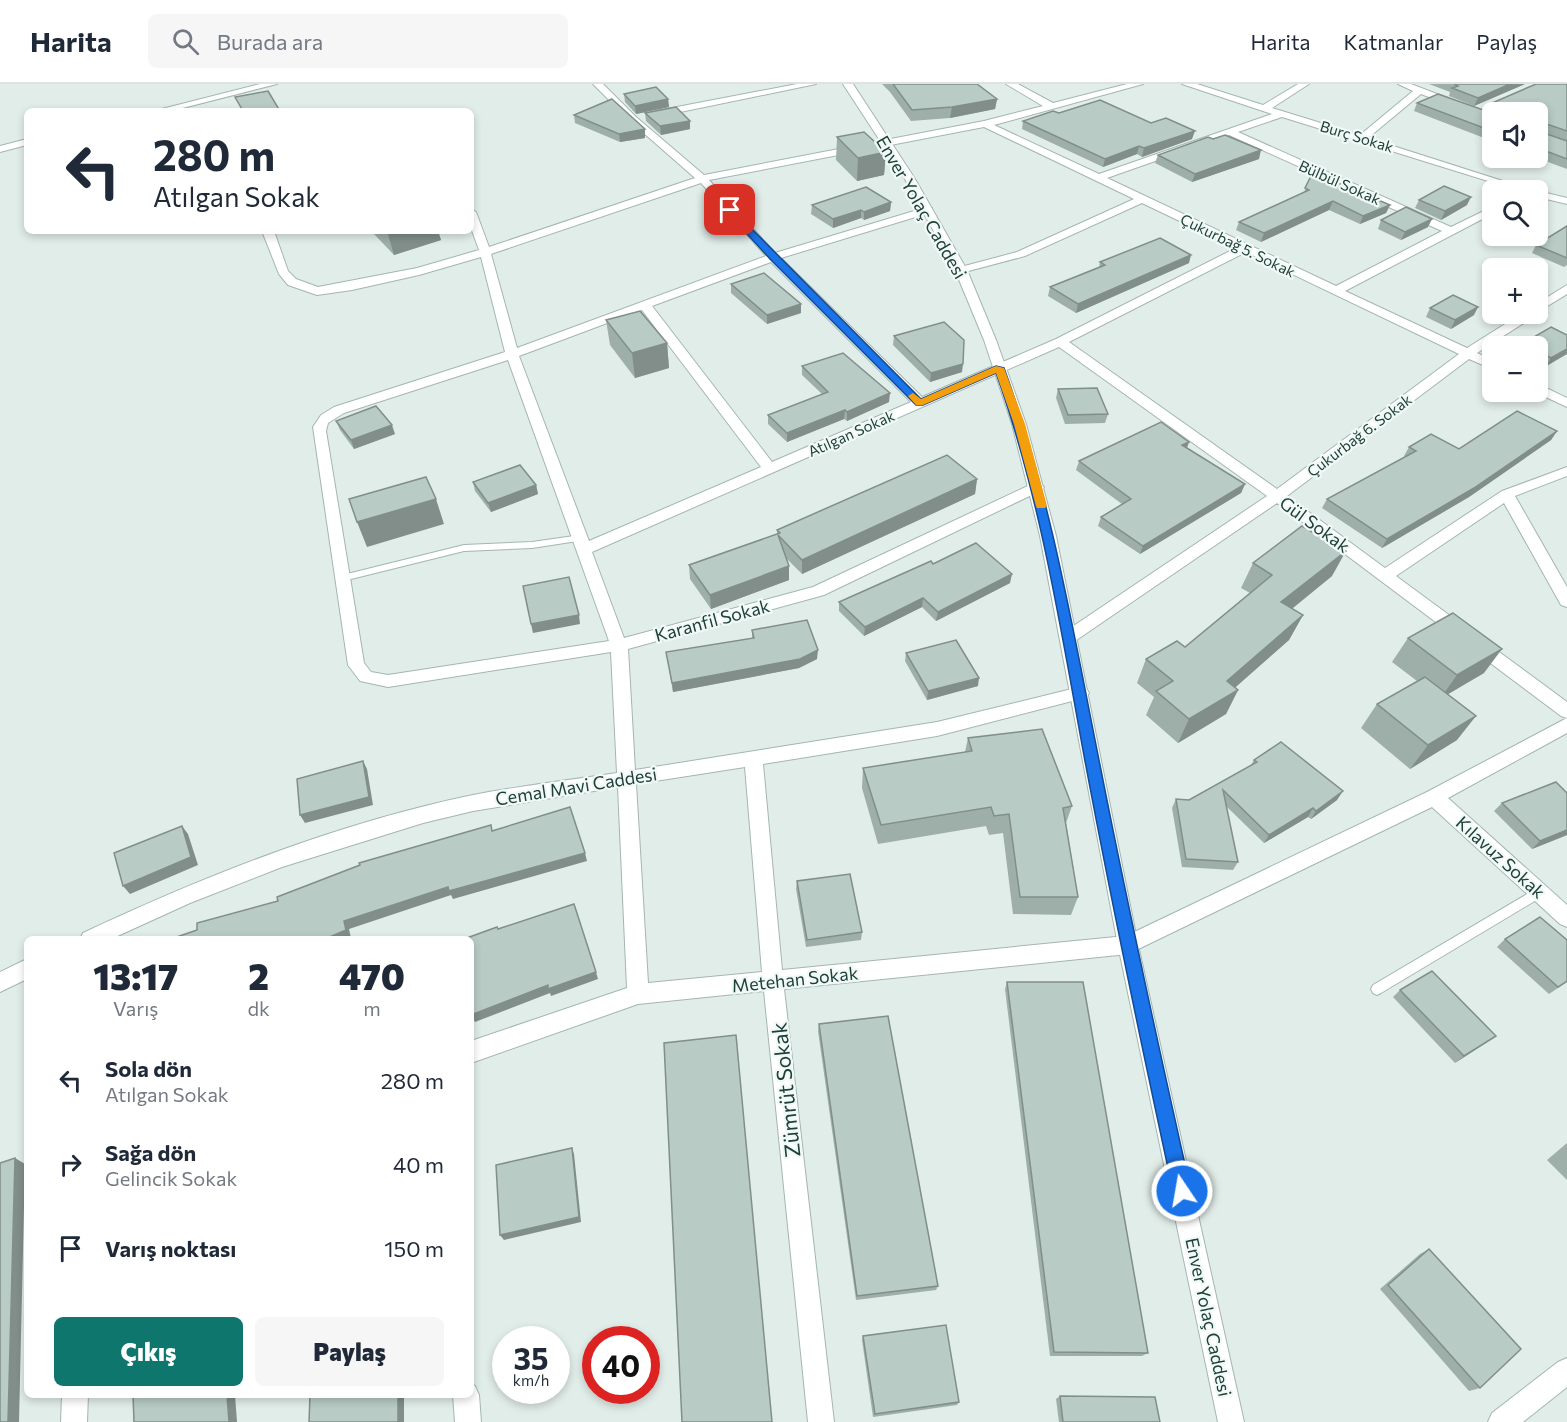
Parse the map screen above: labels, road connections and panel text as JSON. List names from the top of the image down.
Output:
{
  "streets": {
    "street": [
      "Burç Sokak",
      "Bülbül Sokak",
      "Enver Yolaç Caddesi",
      "Çukurbağ 5. Sokak",
      "Atılgan Sokak",
      "Çukurbağ 6. Sokak",
      "Gül Sokak",
      "Karanfil Sokak",
      "Cemal Mavi Caddesi",
      "Kılavuz Sokak",
      "Metehan Sokak",
      "Zümrüt Sokak"
    ]
  },
  "crossings": [
    ["Enver Yolaç Caddesi", "Atılgan Sokak"],
    ["Enver Yolaç Caddesi", "Çukurbağ 6. Sokak"],
    ["Enver Yolaç Caddesi", "Karanfil Sokak"],
    ["Enver Yolaç Caddesi", "Cemal Mavi Caddesi"],
    ["Enver Yolaç Caddesi", "Metehan Sokak"],
    ["Çukurbağ 5. Sokak", "Atılgan Sokak"],
    ["Çukurbağ 5. Sokak", "Çukurbağ 6. Sokak"],
    ["Atılgan Sokak", "Gül Sokak"],
    ["Çukurbağ 6. Sokak", "Gül Sokak"],
    ["Cemal Mavi Caddesi", "Zümrüt Sokak"],
    ["Metehan Sokak", "Zümrüt Sokak"]
  ],
  "page": {
    "header": "Harita",
    "search": "Burada ara",
    "nav": ["Harita", "Katmanlar", "Paylaş"],
    "map_buttons": ["+", "−"],
    "turn": ["280 m", "Atılgan Sokak"],
    "eta": [
      "13:17",
      "Varış",
      "2",
      "dk",
      "470",
      "m"
    ],
    "list": [
      {
        "name": "Sola dön",
        "note": "Atılgan Sokak",
        "value": "280 m"
      },
      {
        "name": "Sağa dön",
        "note": "Gelincik Sokak",
        "value": "40 m"
      },
      {
        "name": "Varış noktası",
        "value": "150 m"
      }
    ],
    "buttons": ["Çıkış", "Paylaş"],
    "speed": "35 km/h",
    "limit": "40"
  }
}
